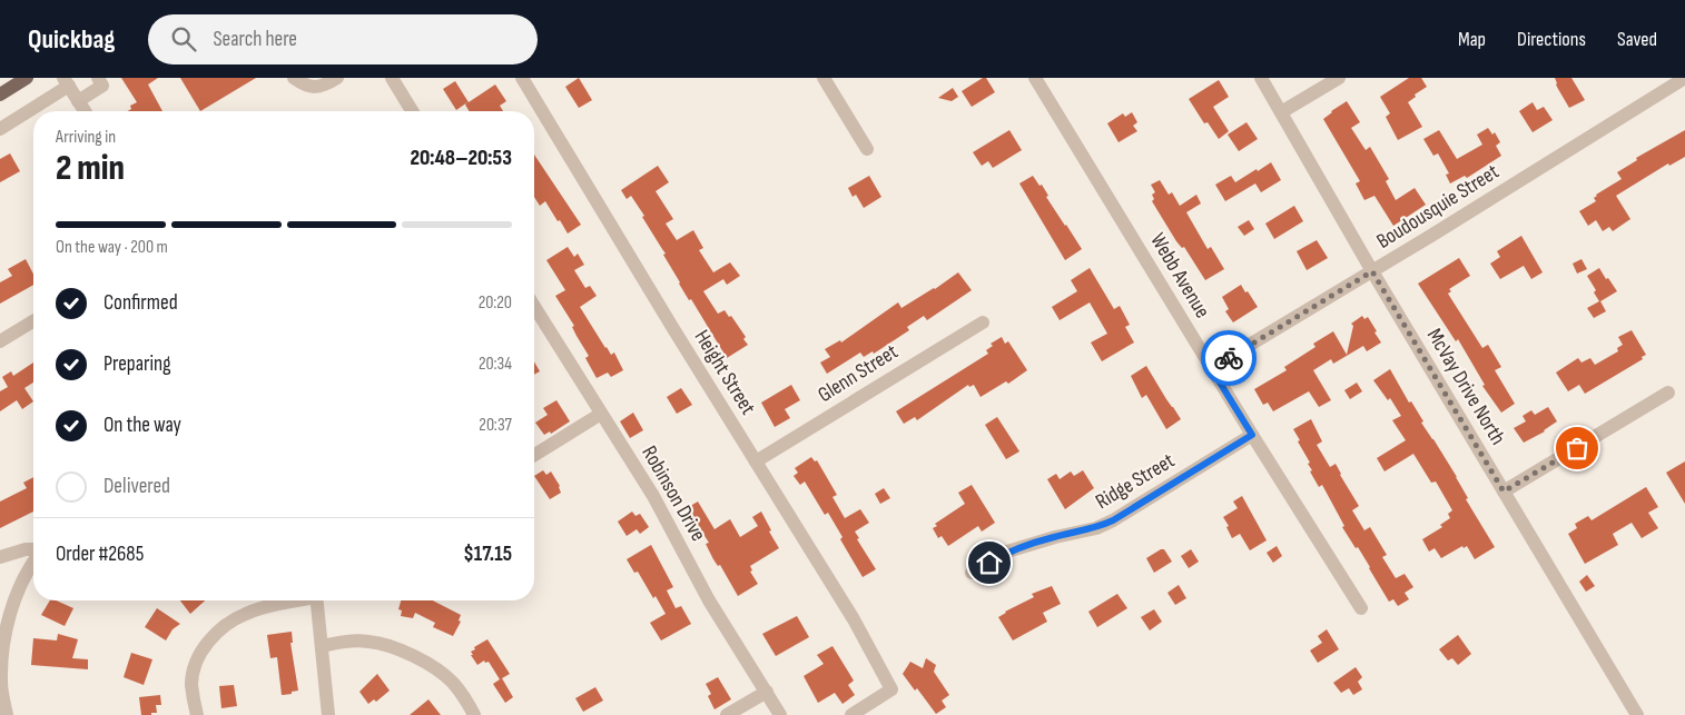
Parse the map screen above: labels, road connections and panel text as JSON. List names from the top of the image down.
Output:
{
  "streets": {
    "street": [
      "Boudousquie Street",
      "Webb Avenue",
      "Height Street",
      "Glenn Street",
      "McVay Drive North",
      "Ridge Street",
      "Robinson Drive"
    ]
  },
  "crossings": [
    ["Boudousquie Street", "Webb Avenue"],
    ["Boudousquie Street", "McVay Drive North"],
    ["Webb Avenue", "Ridge Street"],
    ["Height Street", "Glenn Street"]
  ],
  "page": {
    "header": "Quickbag",
    "search": "Search here",
    "nav": ["Map", "Directions", "Saved"],
    "heading": ["2 min", "Arriving in", "20:48–20:53"],
    "panel": ["Order #2685", "$17.15"],
    "bar": "On the way · 200 m",
    "list": [
      ["Confirmed", "20:20"],
      ["Preparing", "20:34"],
      ["On the way", "20:37"],
      "Delivered"
    ]
  }
}
